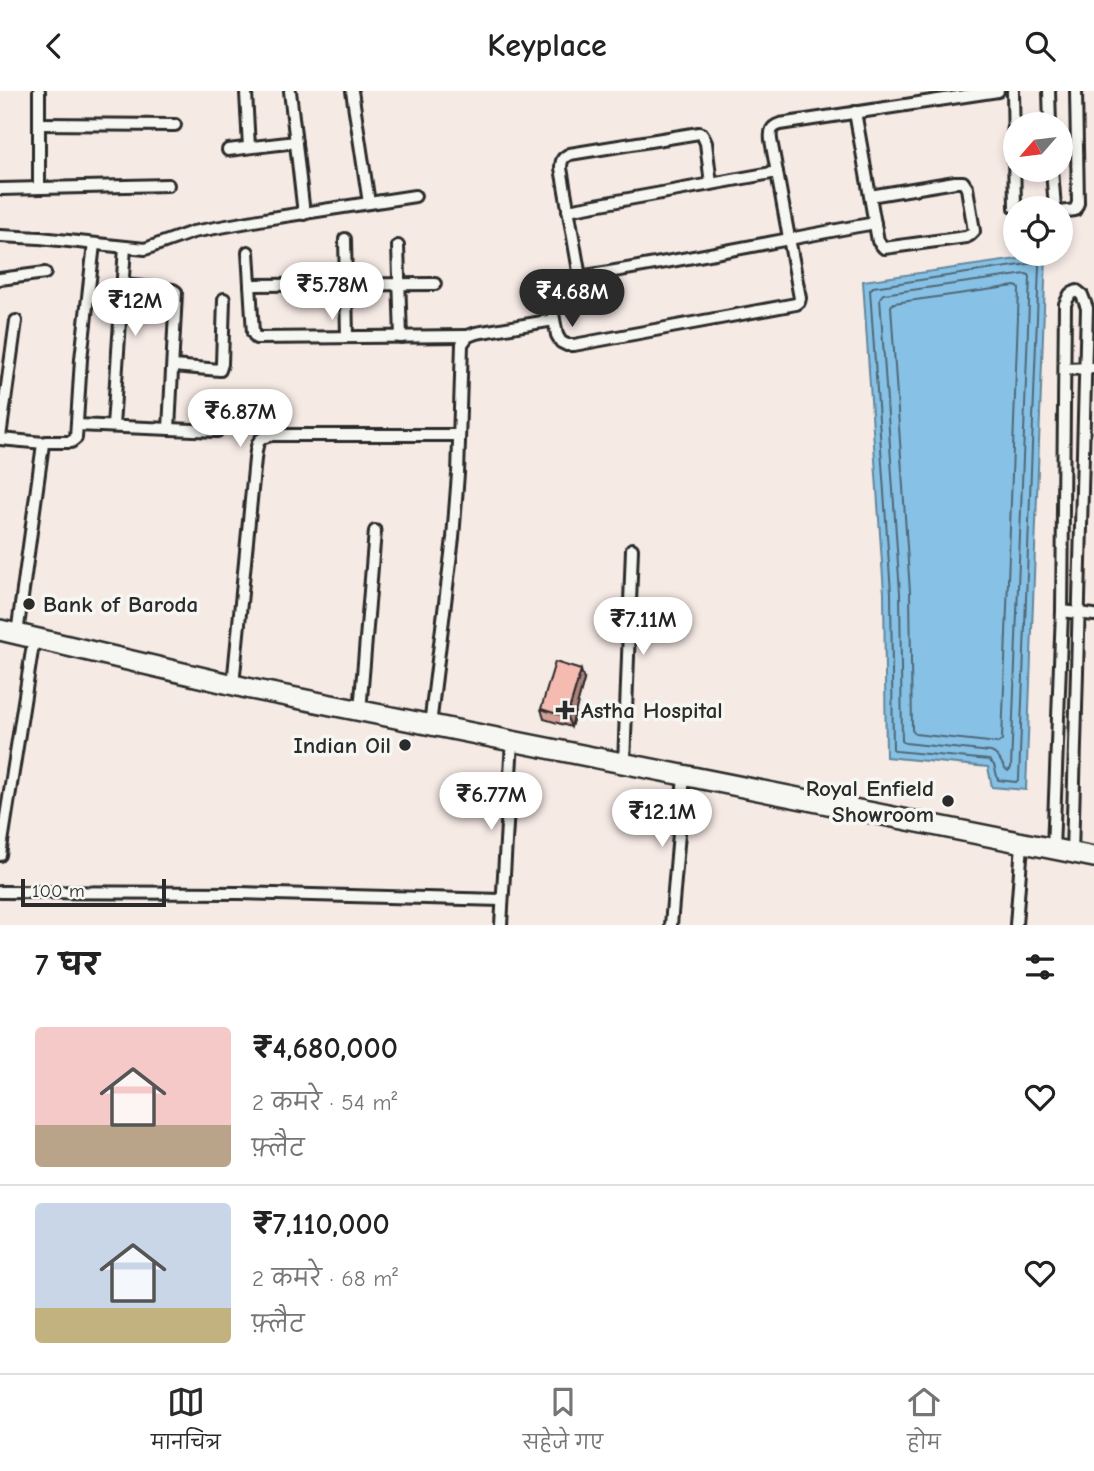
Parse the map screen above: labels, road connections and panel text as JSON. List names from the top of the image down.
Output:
{
  "places": {
    "other": ["Bank of Baroda", "Indian Oil", "Royal Enfield Showroom"],
    "health": ["Astha Hospital"]
  },
  "scale_bar": "100 m",
  "north": "bottom left",
  "page": {
    "header": "Keyplace",
    "price": [
      "₹5.78M",
      "₹4.68M",
      "₹12M",
      "₹6.87M",
      "₹7.11M",
      "₹6.77M",
      "₹12.1M"
    ],
    "scale": "100 m",
    "heading": "7 घर",
    "list": [
      {
        "name": "₹4,680,000",
        "note": "2 कमरे · 54 m² · फ़्लैट"
      },
      {
        "name": "₹7,110,000",
        "note": "2 कमरे · 68 m² · फ़्लैट"
      }
    ],
    "tabs": ["मानचित्र", "सहेजे गए", "होम"]
  }
}
